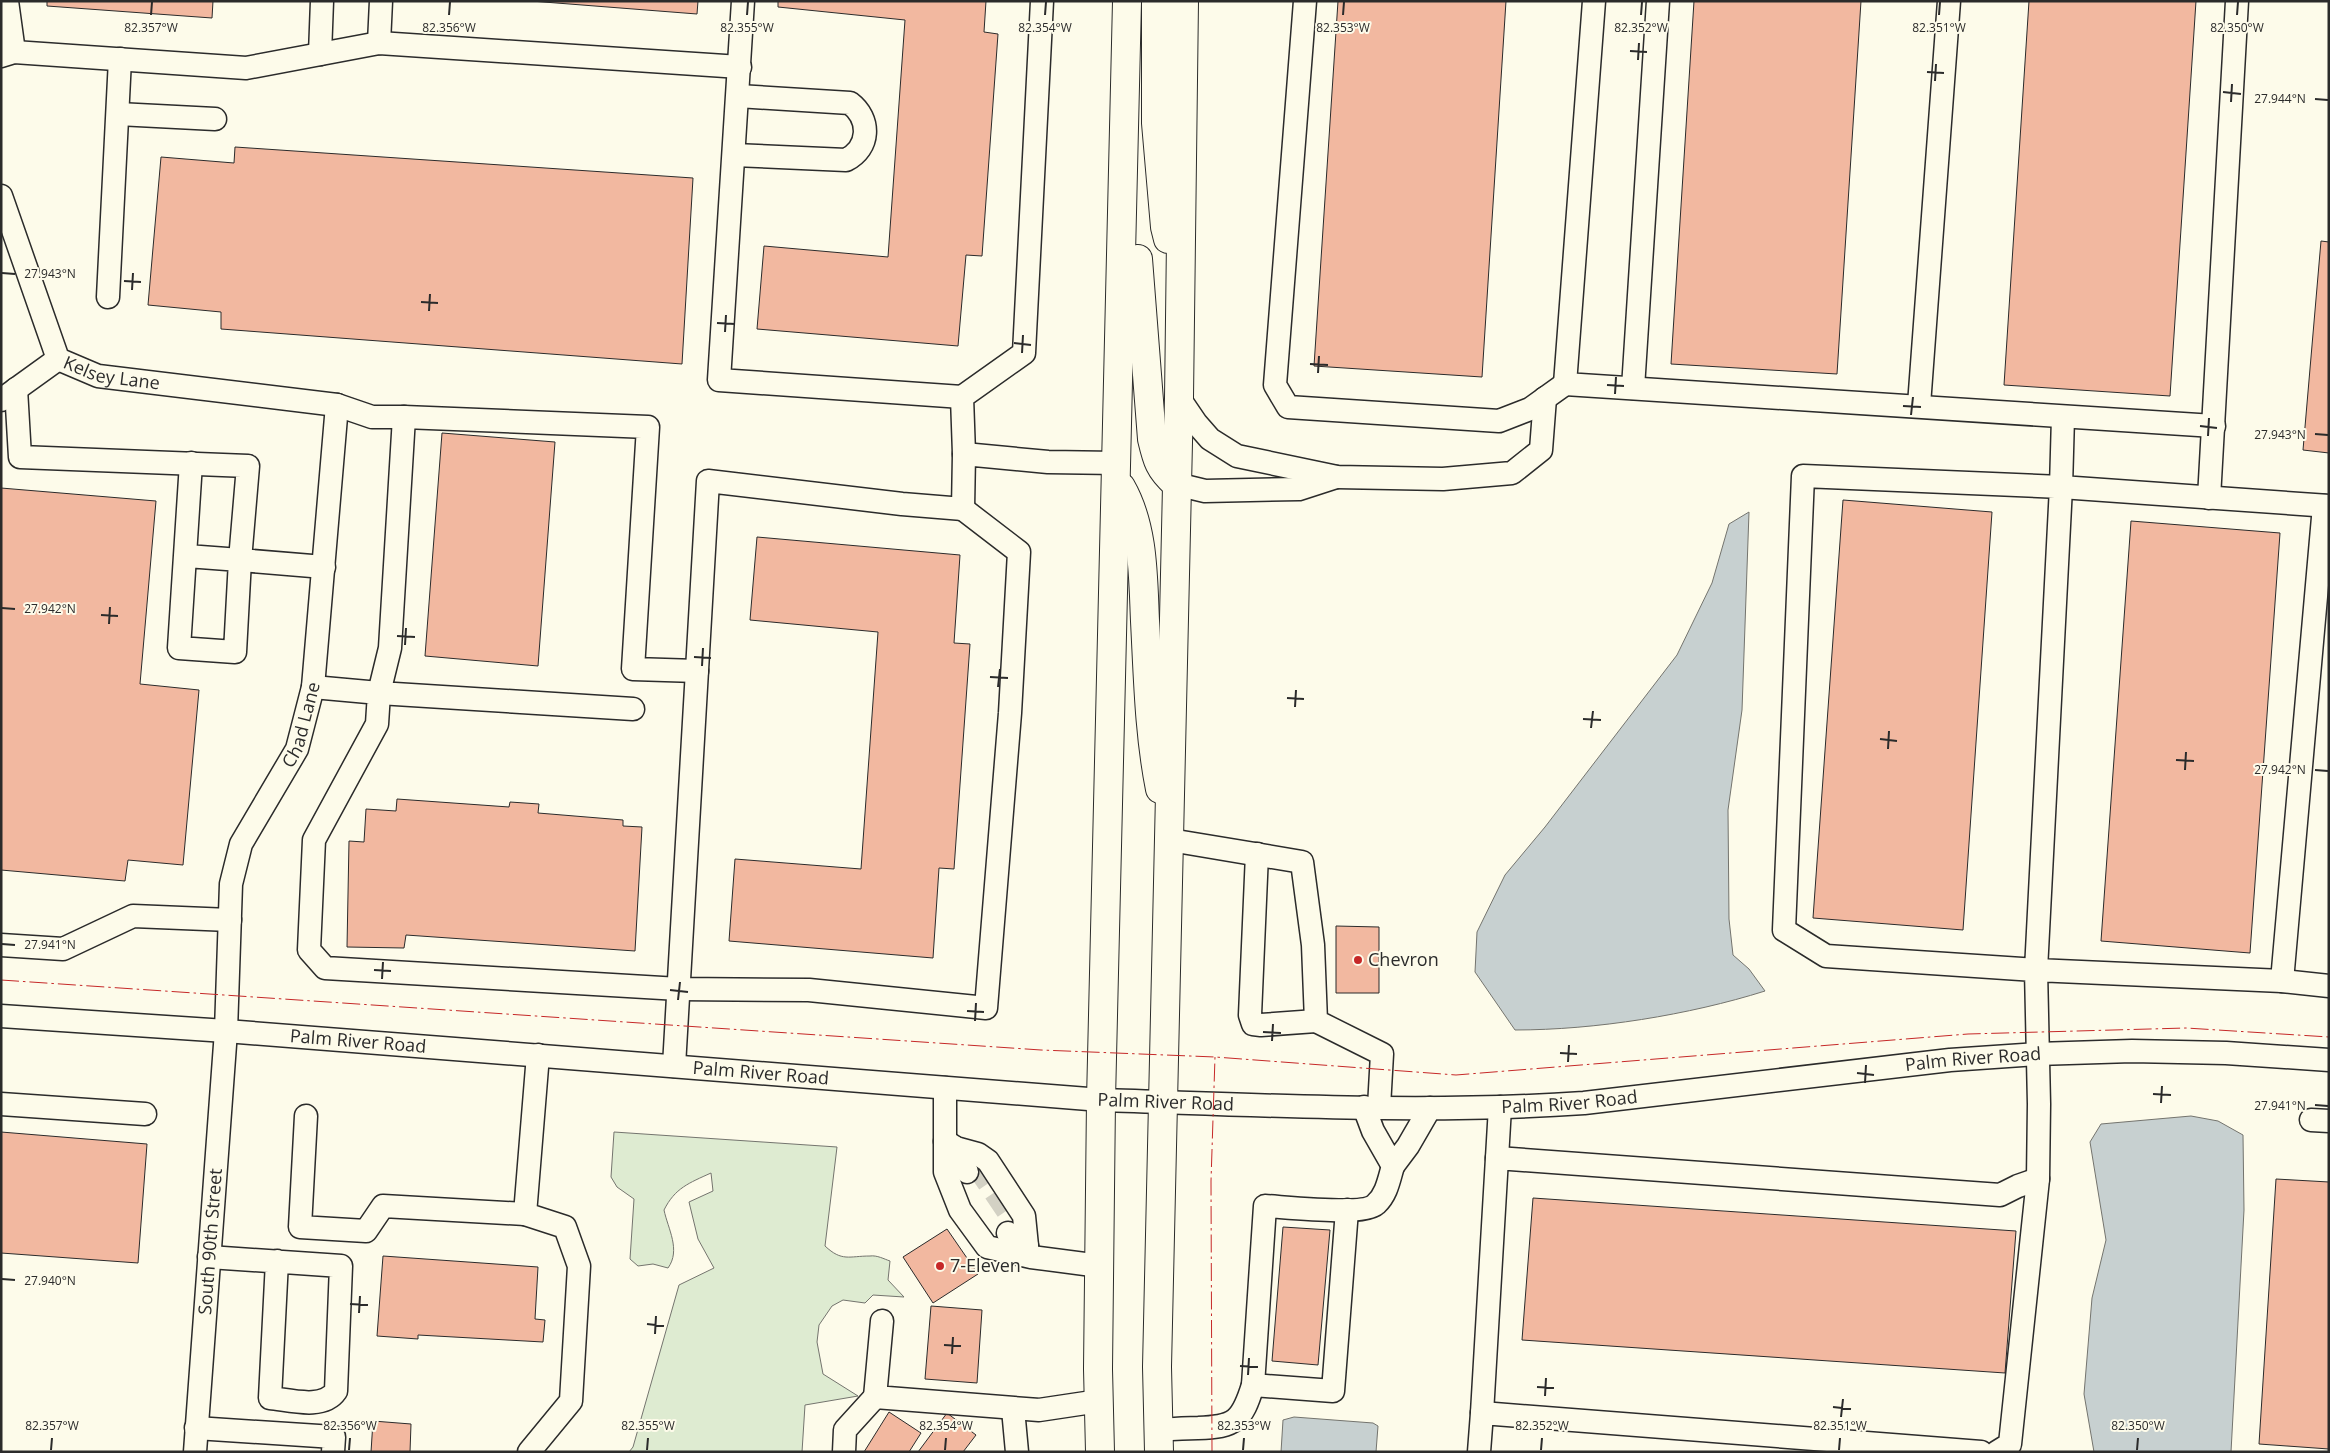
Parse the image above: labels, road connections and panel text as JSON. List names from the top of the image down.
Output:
{
  "streets": {
    "street": [
      "Kelsey Lane",
      "Chad Lane",
      "Palm River Road",
      "South 90th Street"
    ]
  },
  "crossings": [
    ["Kelsey Lane", "Chad Lane"],
    ["Chad Lane", "Palm River Road"],
    ["Chad Lane", "South 90th Street"],
    ["Palm River Road", "South 90th Street"]
  ],
  "places": ["Chevron", "7-Eleven"],
  "coordinates": [
    "82.357°W",
    "82.356°W",
    "82.355°W",
    "82.354°W",
    "82.353°W",
    "82.352°W",
    "82.351°W",
    "82.350°W",
    "27.944°N",
    "27.943°N",
    "27.942°N",
    "27.941°N",
    "27.940°N"
  ]
}
